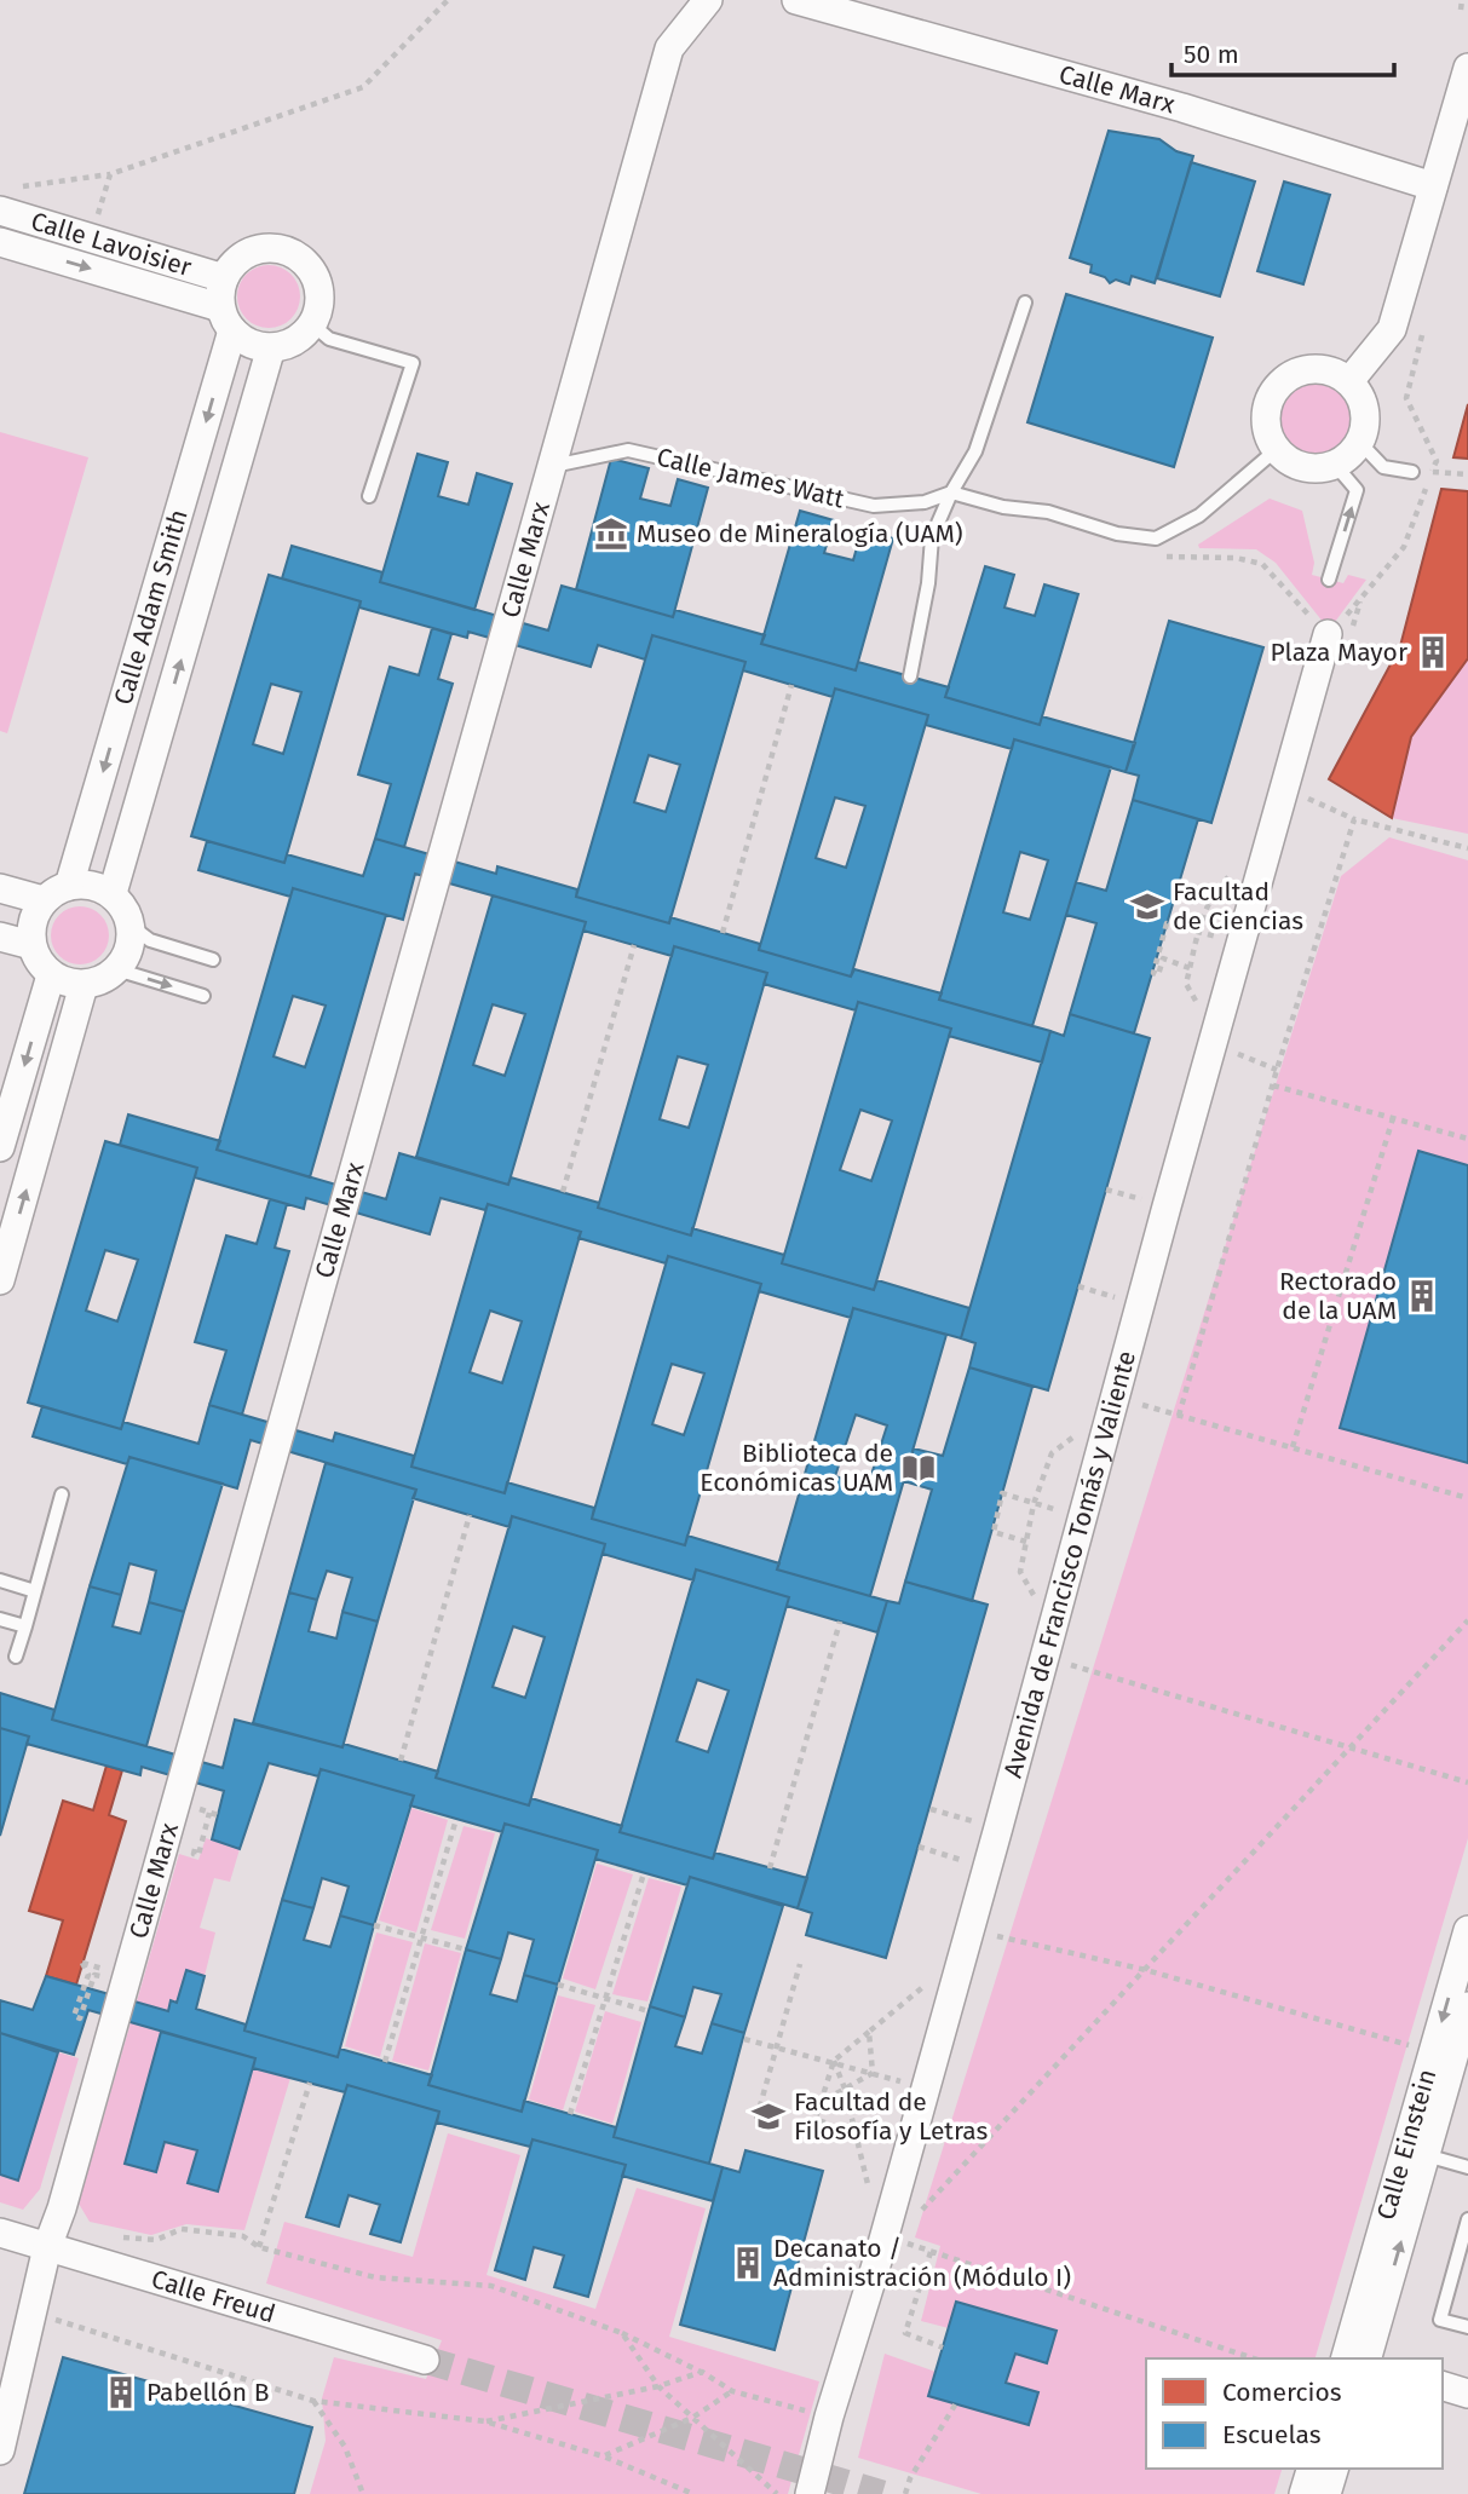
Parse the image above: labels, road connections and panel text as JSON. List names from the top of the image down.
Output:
{
  "streets": {
    "street": [
      "Calle Marx",
      "Calle Lavoisier",
      "Calle Adam Smith",
      "Avenida de Francisco Tomás y Valiente",
      "Calle Einstein",
      "Calle Freud"
    ],
    "lane": ["Calle James Watt"]
  },
  "crossings": [
    ["Calle Marx", "Calle James Watt"],
    ["Calle Marx", "Calle Freud"],
    ["Calle Lavoisier", "Calle Adam Smith"]
  ],
  "places": {
    "museum": ["Museo de Mineralogía (UAM)"],
    "building": [
      "Plaza Mayor",
      "Rectorado de la UAM",
      "Decanato / Administración (Módulo I)",
      "Pabellón B"
    ],
    "school or university": ["Facultad de Ciencias", "Facultad de Filosofía y Letras"],
    "library": ["Biblioteca de Económicas UAM"]
  },
  "legend": ["Comercios", "Escuelas"],
  "scale_bar": "50 m"
}
